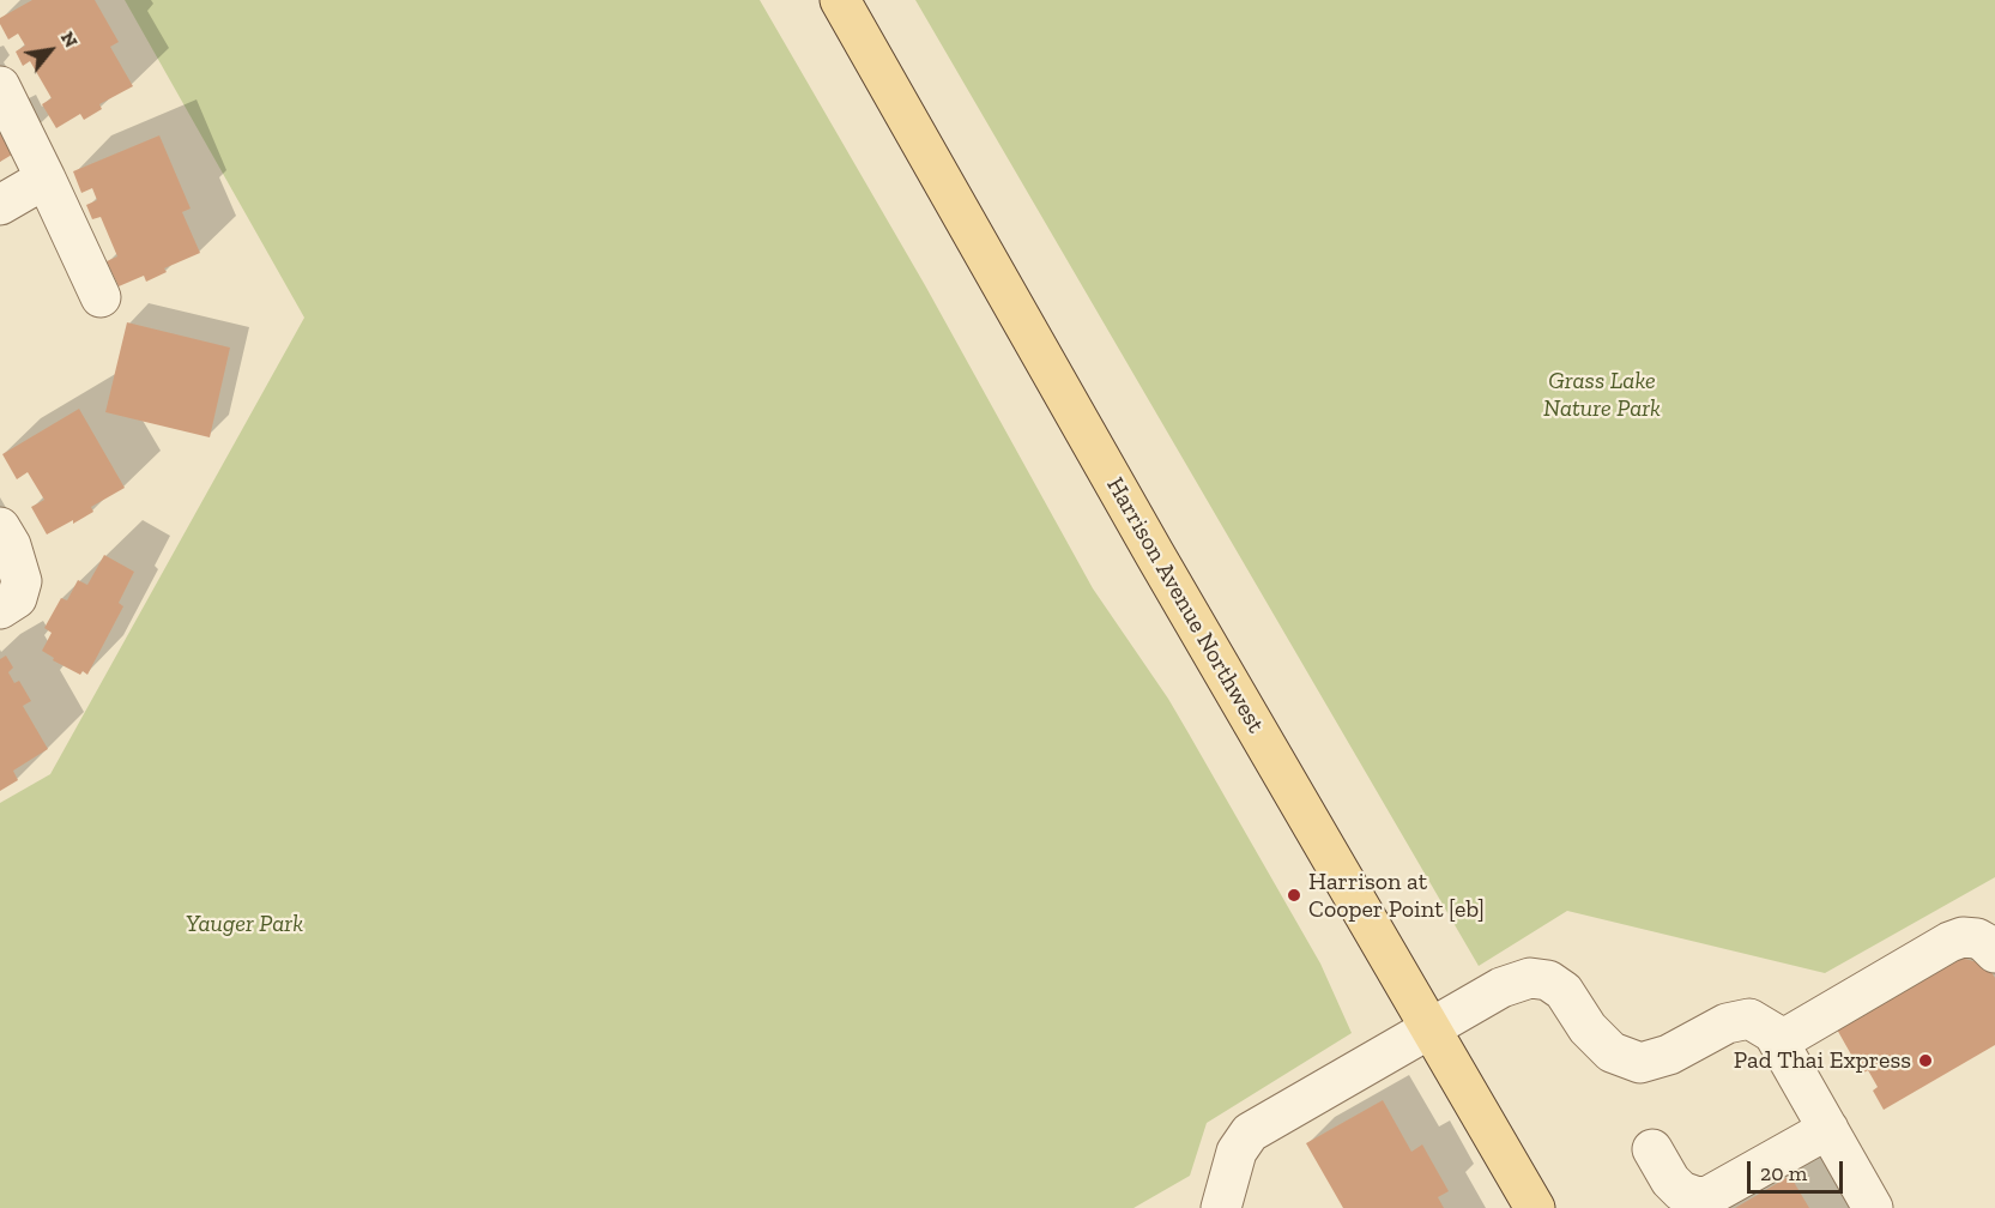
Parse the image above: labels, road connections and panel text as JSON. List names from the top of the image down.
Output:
{
  "streets": {
    "main road": ["Harrison Avenue Northwest"]
  },
  "parks": ["Grass Lake Nature Park", "Yauger Park"],
  "places": ["Harrison at Cooper Point [eb]", "Pad Thai Express"],
  "scale_bar": "20 m",
  "north": "top right"
}
